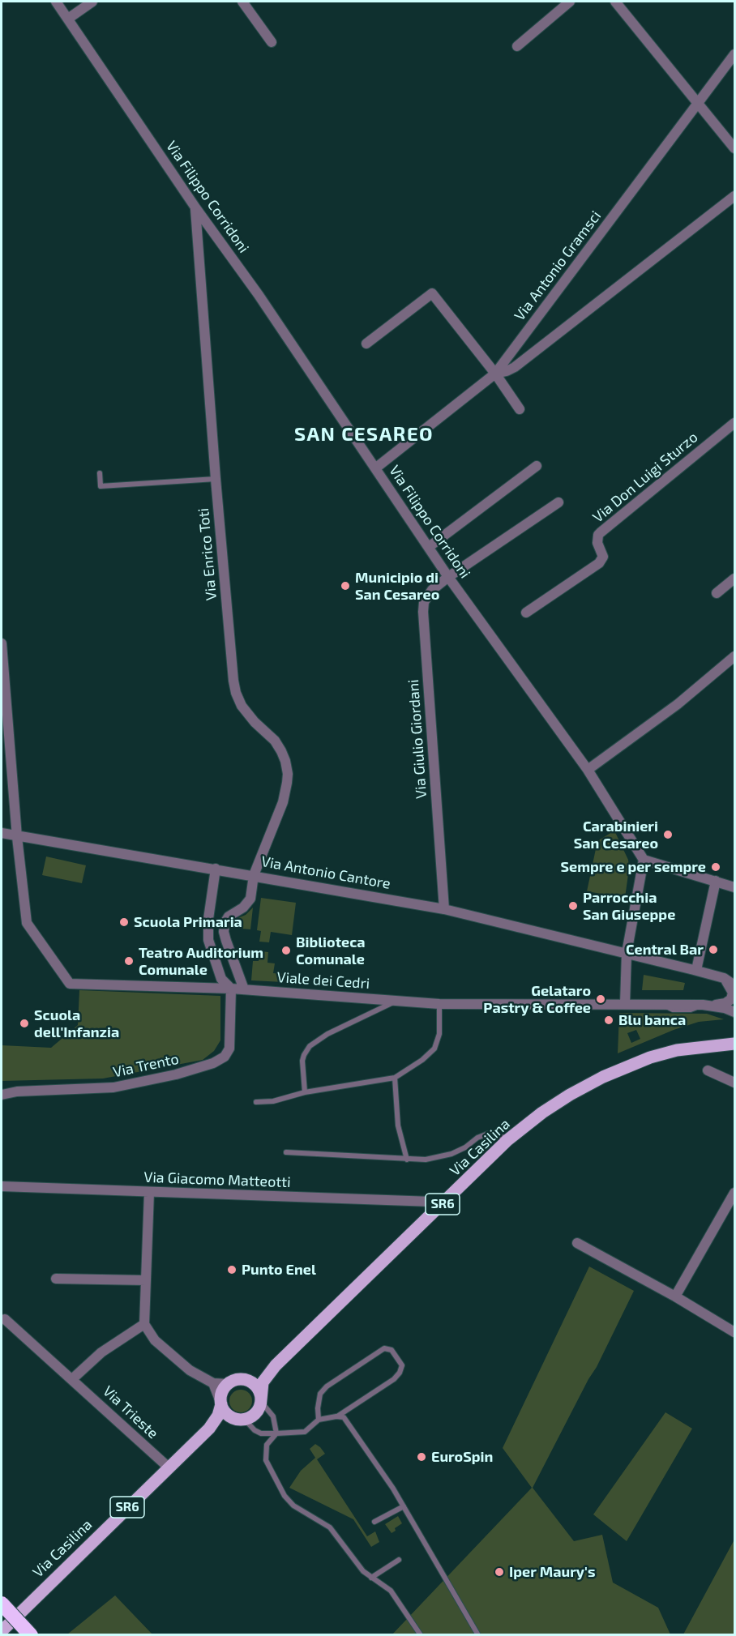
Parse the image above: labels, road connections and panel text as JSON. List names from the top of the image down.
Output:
{
  "streets": {
    "main road": ["Via Casilina", "SR6"],
    "street": [
      "Via Filippo Corridoni",
      "Via Antonio Gramsci",
      "Via Don Luigi Sturzo",
      "Via Enrico Toti",
      "Via Giulio Giordani",
      "Via Antonio Cantore",
      "Viale dei Cedri",
      "Via Trento",
      "Via Giacomo Matteotti",
      "Via Trieste"
    ]
  },
  "crossings": [
    ["Via Filippo Corridoni", "Via Antonio Gramsci"],
    ["Via Filippo Corridoni", "Via Enrico Toti"],
    ["Via Filippo Corridoni", "Via Giulio Giordani"],
    ["Via Enrico Toti", "Via Antonio Cantore"],
    ["Via Enrico Toti", "Viale dei Cedri"],
    ["Via Giulio Giordani", "Via Antonio Cantore"],
    ["Via Antonio Cantore", "Viale dei Cedri"],
    ["Viale dei Cedri", "Via Trento"],
    ["Via Casilina", "SR6"],
    ["Via Casilina", "Via Trieste"]
  ],
  "districts": ["SAN CESAREO"],
  "places": [
    "Municipio di San Cesareo",
    "Carabinieri San Cesareo",
    "Sempre e per sempre",
    "Parrocchia San Giuseppe",
    "Scuola Primaria",
    "Central Bar",
    "Biblioteca Comunale",
    "Teatro Auditorium Comunale",
    "Gelataro Pastry & Coffee",
    "Blu banca",
    "Scuola dell'Infanzia",
    "Punto Enel",
    "EuroSpin",
    "Iper Maury's"
  ]
}
